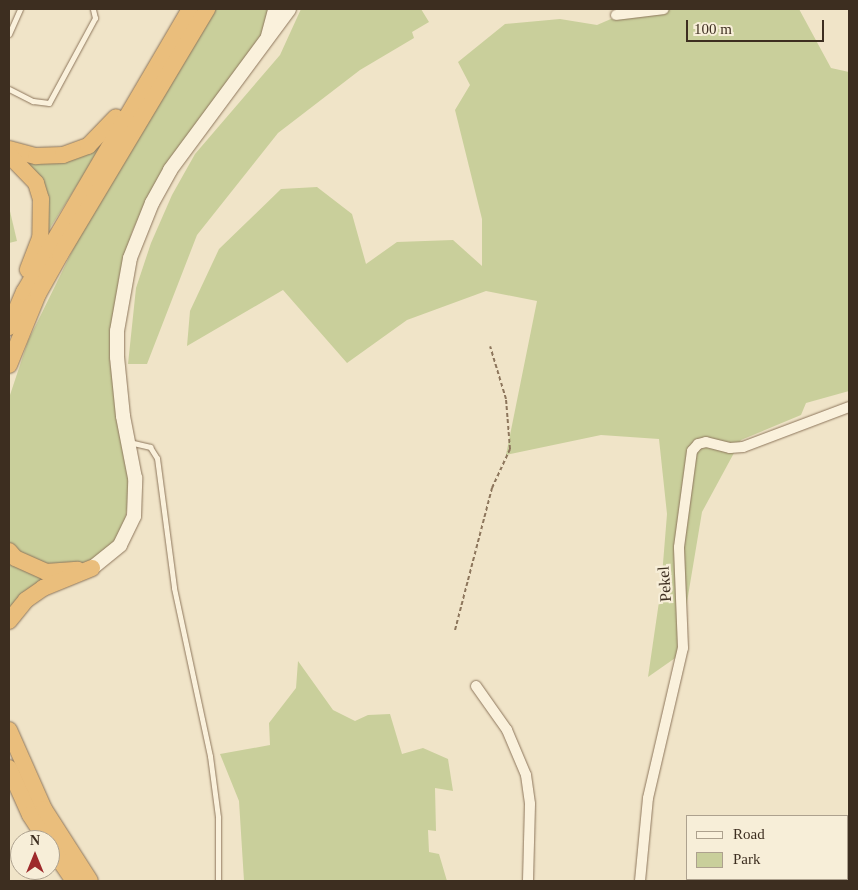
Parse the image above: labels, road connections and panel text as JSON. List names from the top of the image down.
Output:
{
  "streets": {
    "street": ["Pekel"]
  },
  "legend": ["Road", "Park"],
  "scale_bar": "100 m",
  "north": "top"
}
